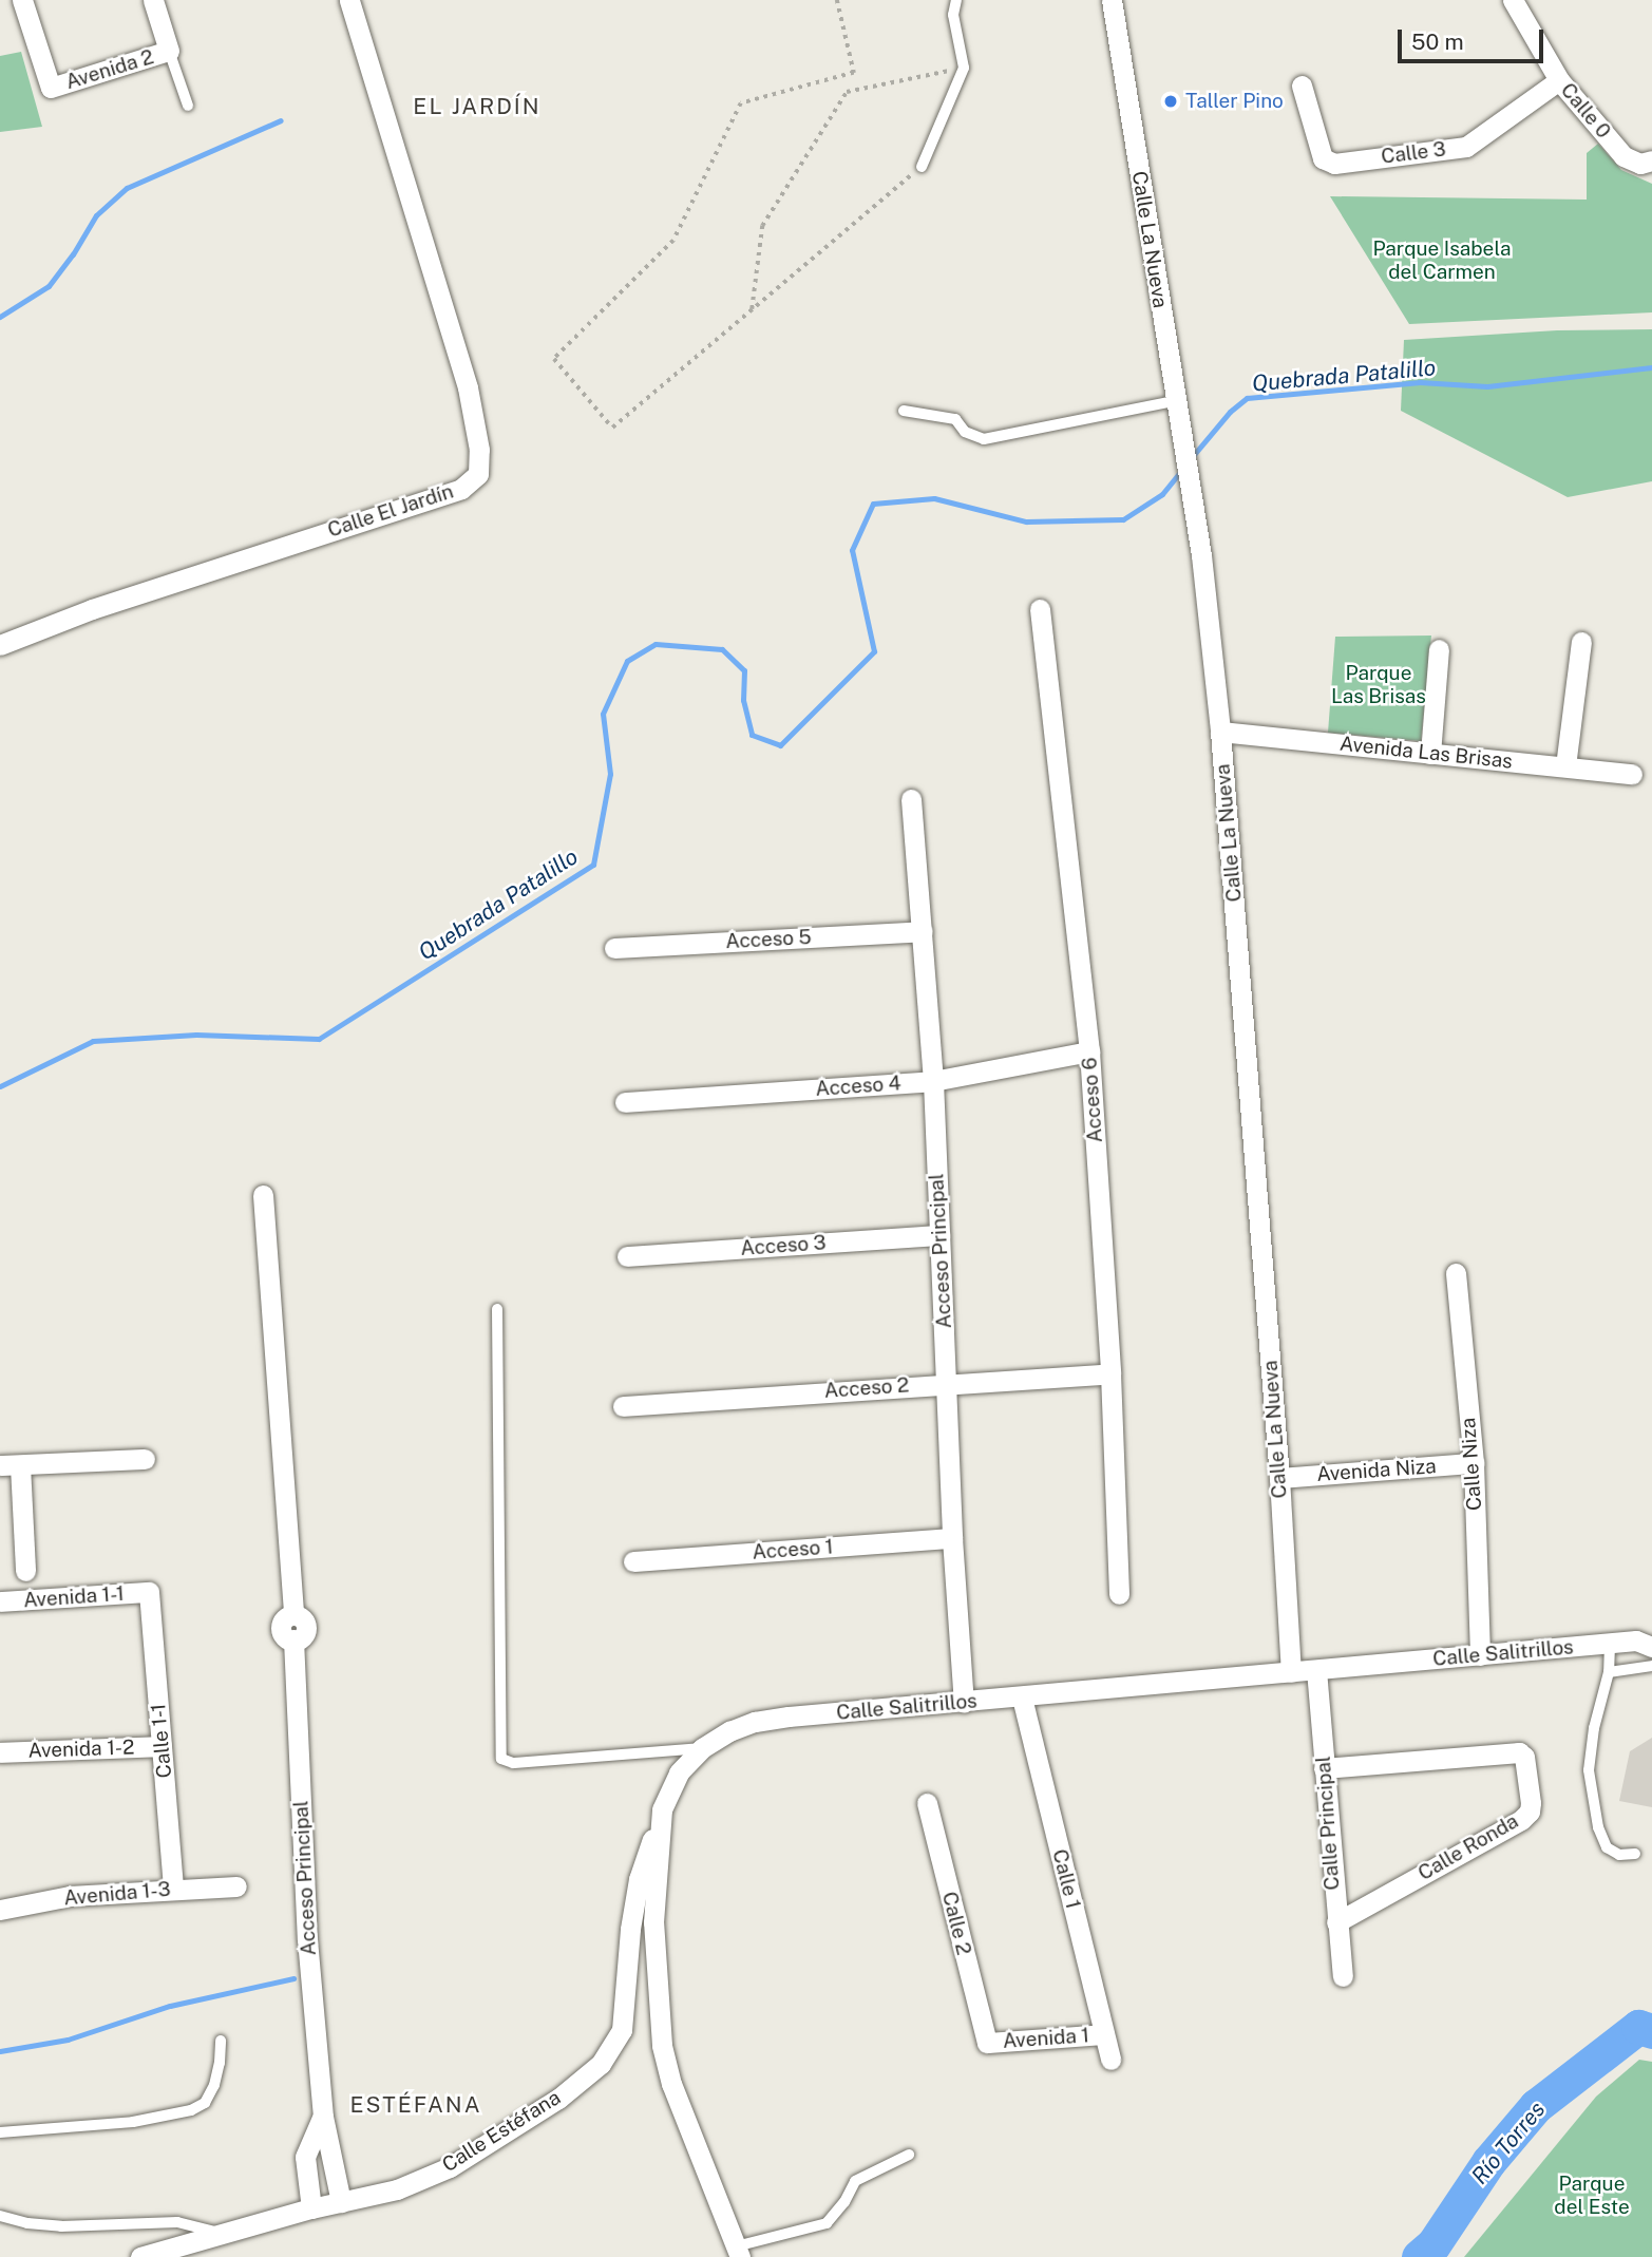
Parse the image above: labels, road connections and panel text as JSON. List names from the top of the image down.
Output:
{
  "streets": {
    "street": [
      "Avenida 2",
      "Calle 0",
      "Calle 3",
      "Calle La Nueva",
      "Calle El Jardín",
      "Avenida Las Brisas",
      "Acceso 5",
      "Acceso 4",
      "Acceso 6",
      "Acceso 3",
      "Acceso Principal",
      "Acceso 2",
      "Calle Niza",
      "Avenida Niza",
      "Acceso 1",
      "Avenida 1-1",
      "Calle Salitrillos",
      "Calle 1-1",
      "Avenida 1-2",
      "Calle Principal",
      "Calle Ronda",
      "Calle 1",
      "Avenida 1-3",
      "Calle 2",
      "Avenida 1",
      "Calle Estéfana"
    ]
  },
  "crossings": [
    ["Calle 0", "Calle 3"],
    ["Calle La Nueva", "Avenida Las Brisas"],
    ["Calle La Nueva", "Avenida Niza"],
    ["Calle La Nueva", "Calle Salitrillos"],
    ["Acceso 5", "Acceso Principal"],
    ["Acceso 4", "Acceso 6"],
    ["Acceso 4", "Acceso Principal"],
    ["Acceso 6", "Acceso 2"],
    ["Acceso 3", "Acceso Principal"],
    ["Acceso Principal", "Acceso 2"],
    ["Acceso Principal", "Acceso 1"],
    ["Acceso Principal", "Calle Salitrillos"],
    ["Acceso Principal", "Calle Estéfana"],
    ["Calle Niza", "Avenida Niza"],
    ["Calle Niza", "Calle Salitrillos"],
    ["Avenida 1-1", "Calle 1-1"],
    ["Calle Salitrillos", "Calle Principal"],
    ["Calle Salitrillos", "Calle 1"],
    ["Calle Salitrillos", "Calle Estéfana"],
    ["Calle 1-1", "Avenida 1-2"],
    ["Calle 1-1", "Avenida 1-3"],
    ["Calle Principal", "Calle Ronda"],
    ["Calle 1", "Avenida 1"],
    ["Calle 2", "Avenida 1"]
  ],
  "districts": ["EL JARDÍN", "ESTÉFANA"],
  "water": ["Quebrada Patalillo", "Río Torres"],
  "parks": ["Parque Isabela del Carmen", "Parque Las Brisas", "Parque del Este"],
  "places": ["Taller Pino"],
  "scale_bar": "50 m"
}
